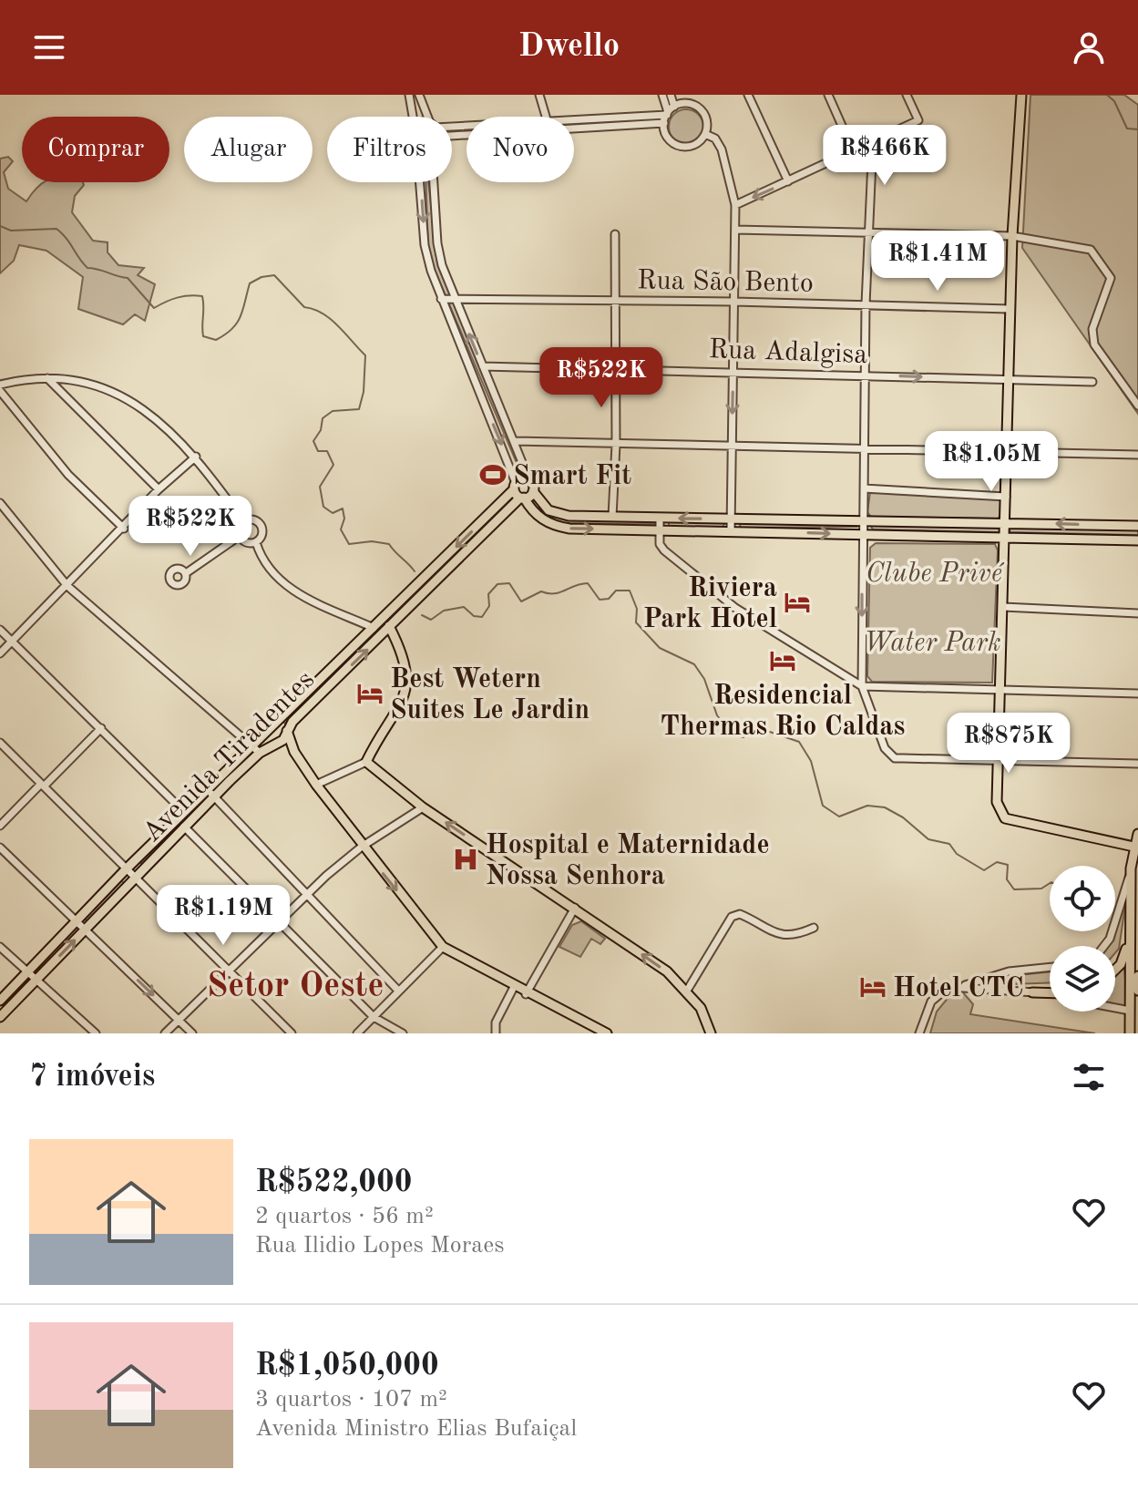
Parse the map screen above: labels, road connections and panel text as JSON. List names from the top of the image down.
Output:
{
  "streets": {
    "main road": ["Avenida Tiradentes"],
    "street": ["Rua São Bento", "Rua Adalgisa"]
  },
  "districts": ["Setor Oeste"],
  "parks": ["Clube Privé", "Water Park"],
  "places": {
    "sports": ["Smart Fit"],
    "hotel": [
      "Riviera Park Hotel",
      "Residencial Thermas Rio Caldas",
      "Best Wetern Suites Le Jardin",
      "Hotel CTC"
    ],
    "hospital": ["Hospital e Maternidade Nossa Senhora"]
  },
  "page": {
    "header": "Dwello",
    "chip": [
      "Comprar",
      "Alugar",
      "Filtros",
      "Novo"
    ],
    "price": [
      "R$466K",
      "R$1.41M",
      "R$522K",
      "R$1.05M",
      "R$522K",
      "R$875K",
      "R$1.19M"
    ],
    "heading": "7 imóveis",
    "list": [
      {
        "name": "R$522,000",
        "note": "2 quartos · 56 m² · Rua Ilidio Lopes Moraes"
      },
      {
        "name": "R$1,050,000",
        "note": "3 quartos · 107 m² · Avenida Ministro Elias Bufaiçal"
      }
    ]
  }
}
